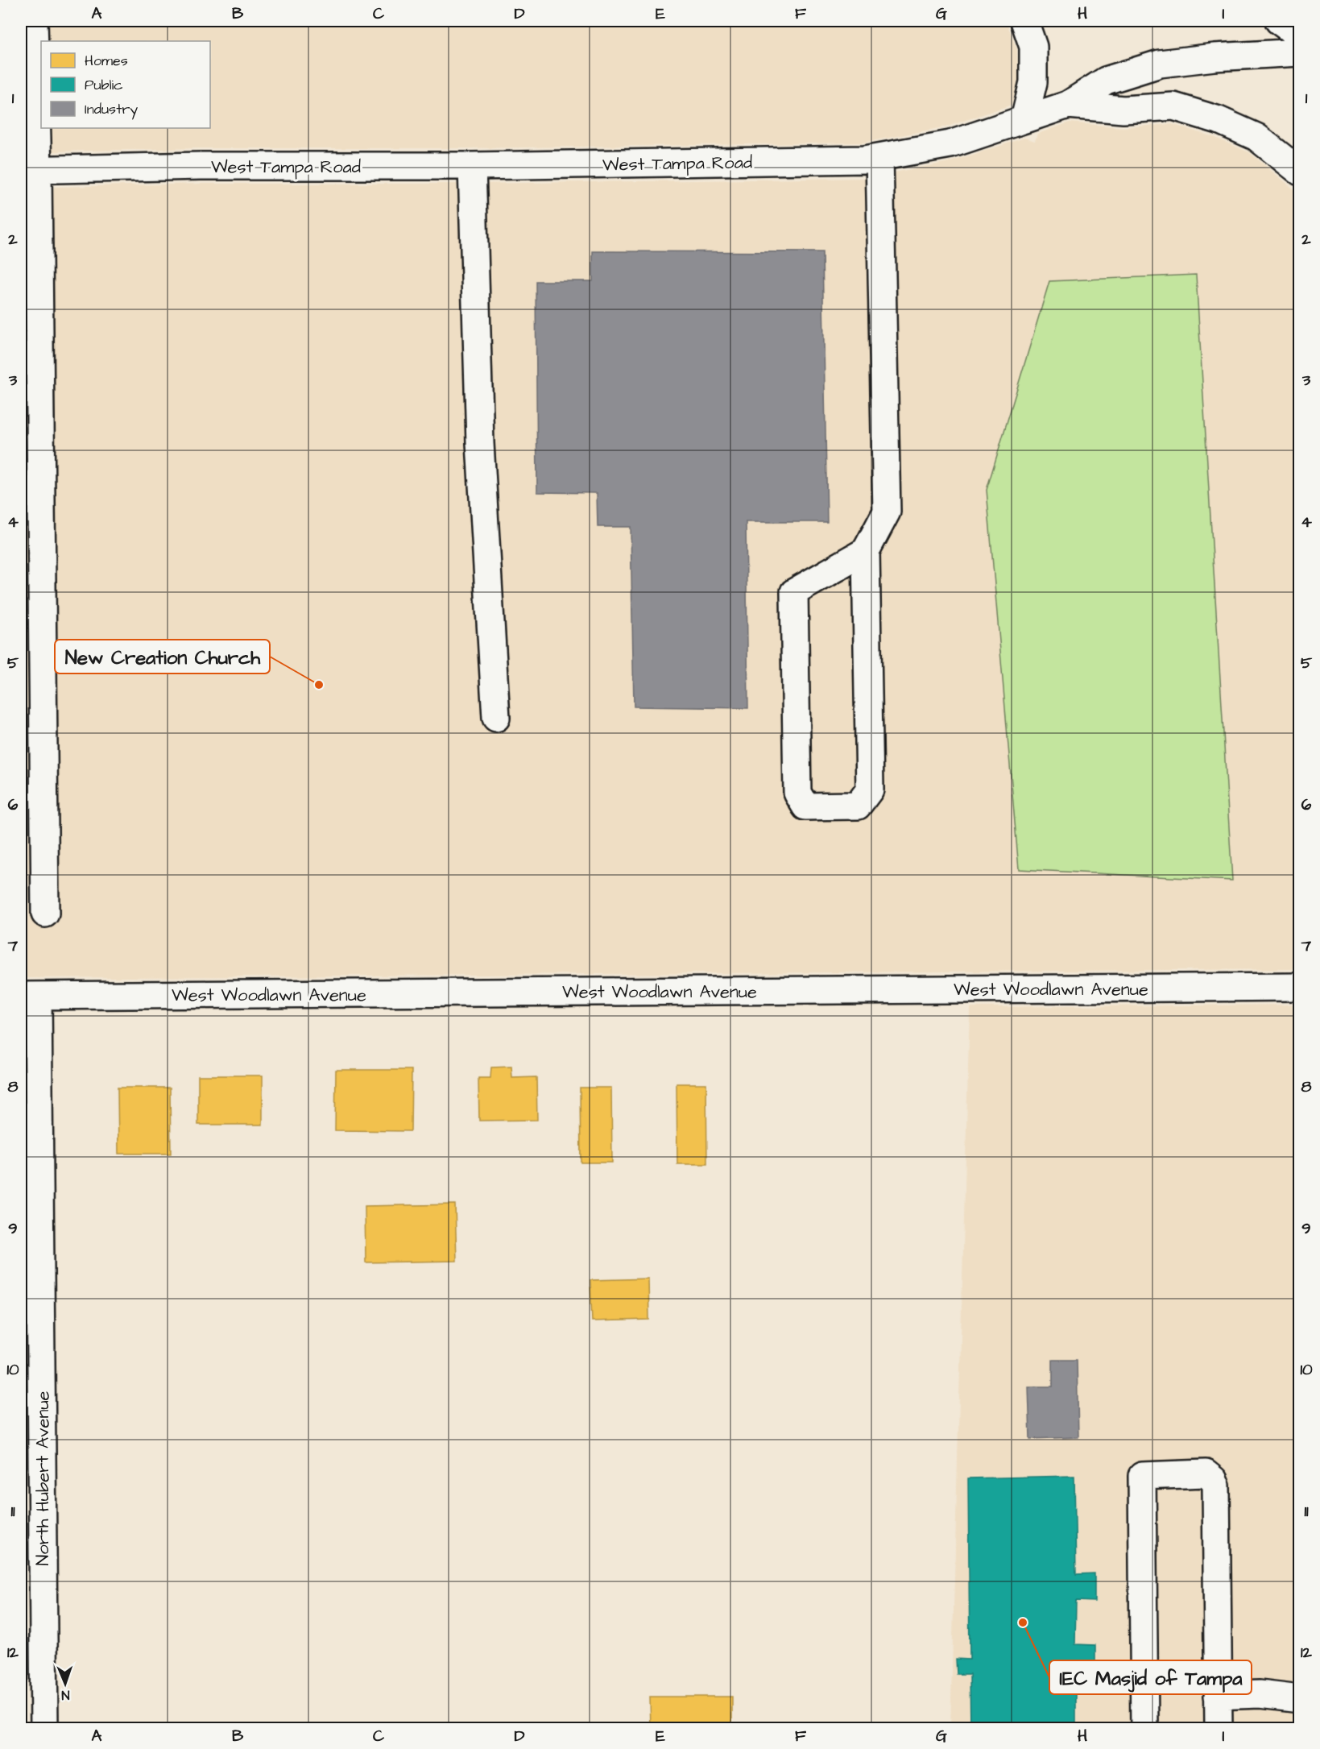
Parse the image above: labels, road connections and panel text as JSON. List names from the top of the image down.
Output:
{
  "streets": {
    "street": ["West Tampa Road", "West Woodlawn Avenue", "North Hubert Avenue"]
  },
  "crossings": [
    ["West Woodlawn Avenue", "North Hubert Avenue"]
  ],
  "places": ["New Creation Church", "IEC Masjid of Tampa"],
  "legend": ["Homes", "Public", "Industry"],
  "north": "bottom",
  "grid": {
    "columns": [
      "A",
      "B",
      "C",
      "D",
      "E",
      "F",
      "G",
      "H",
      "I"
    ],
    "rows": [
      "1",
      "2",
      "3",
      "4",
      "5",
      "6",
      "7",
      "8",
      "9",
      "10",
      "11",
      "12"
    ]
  }
}
